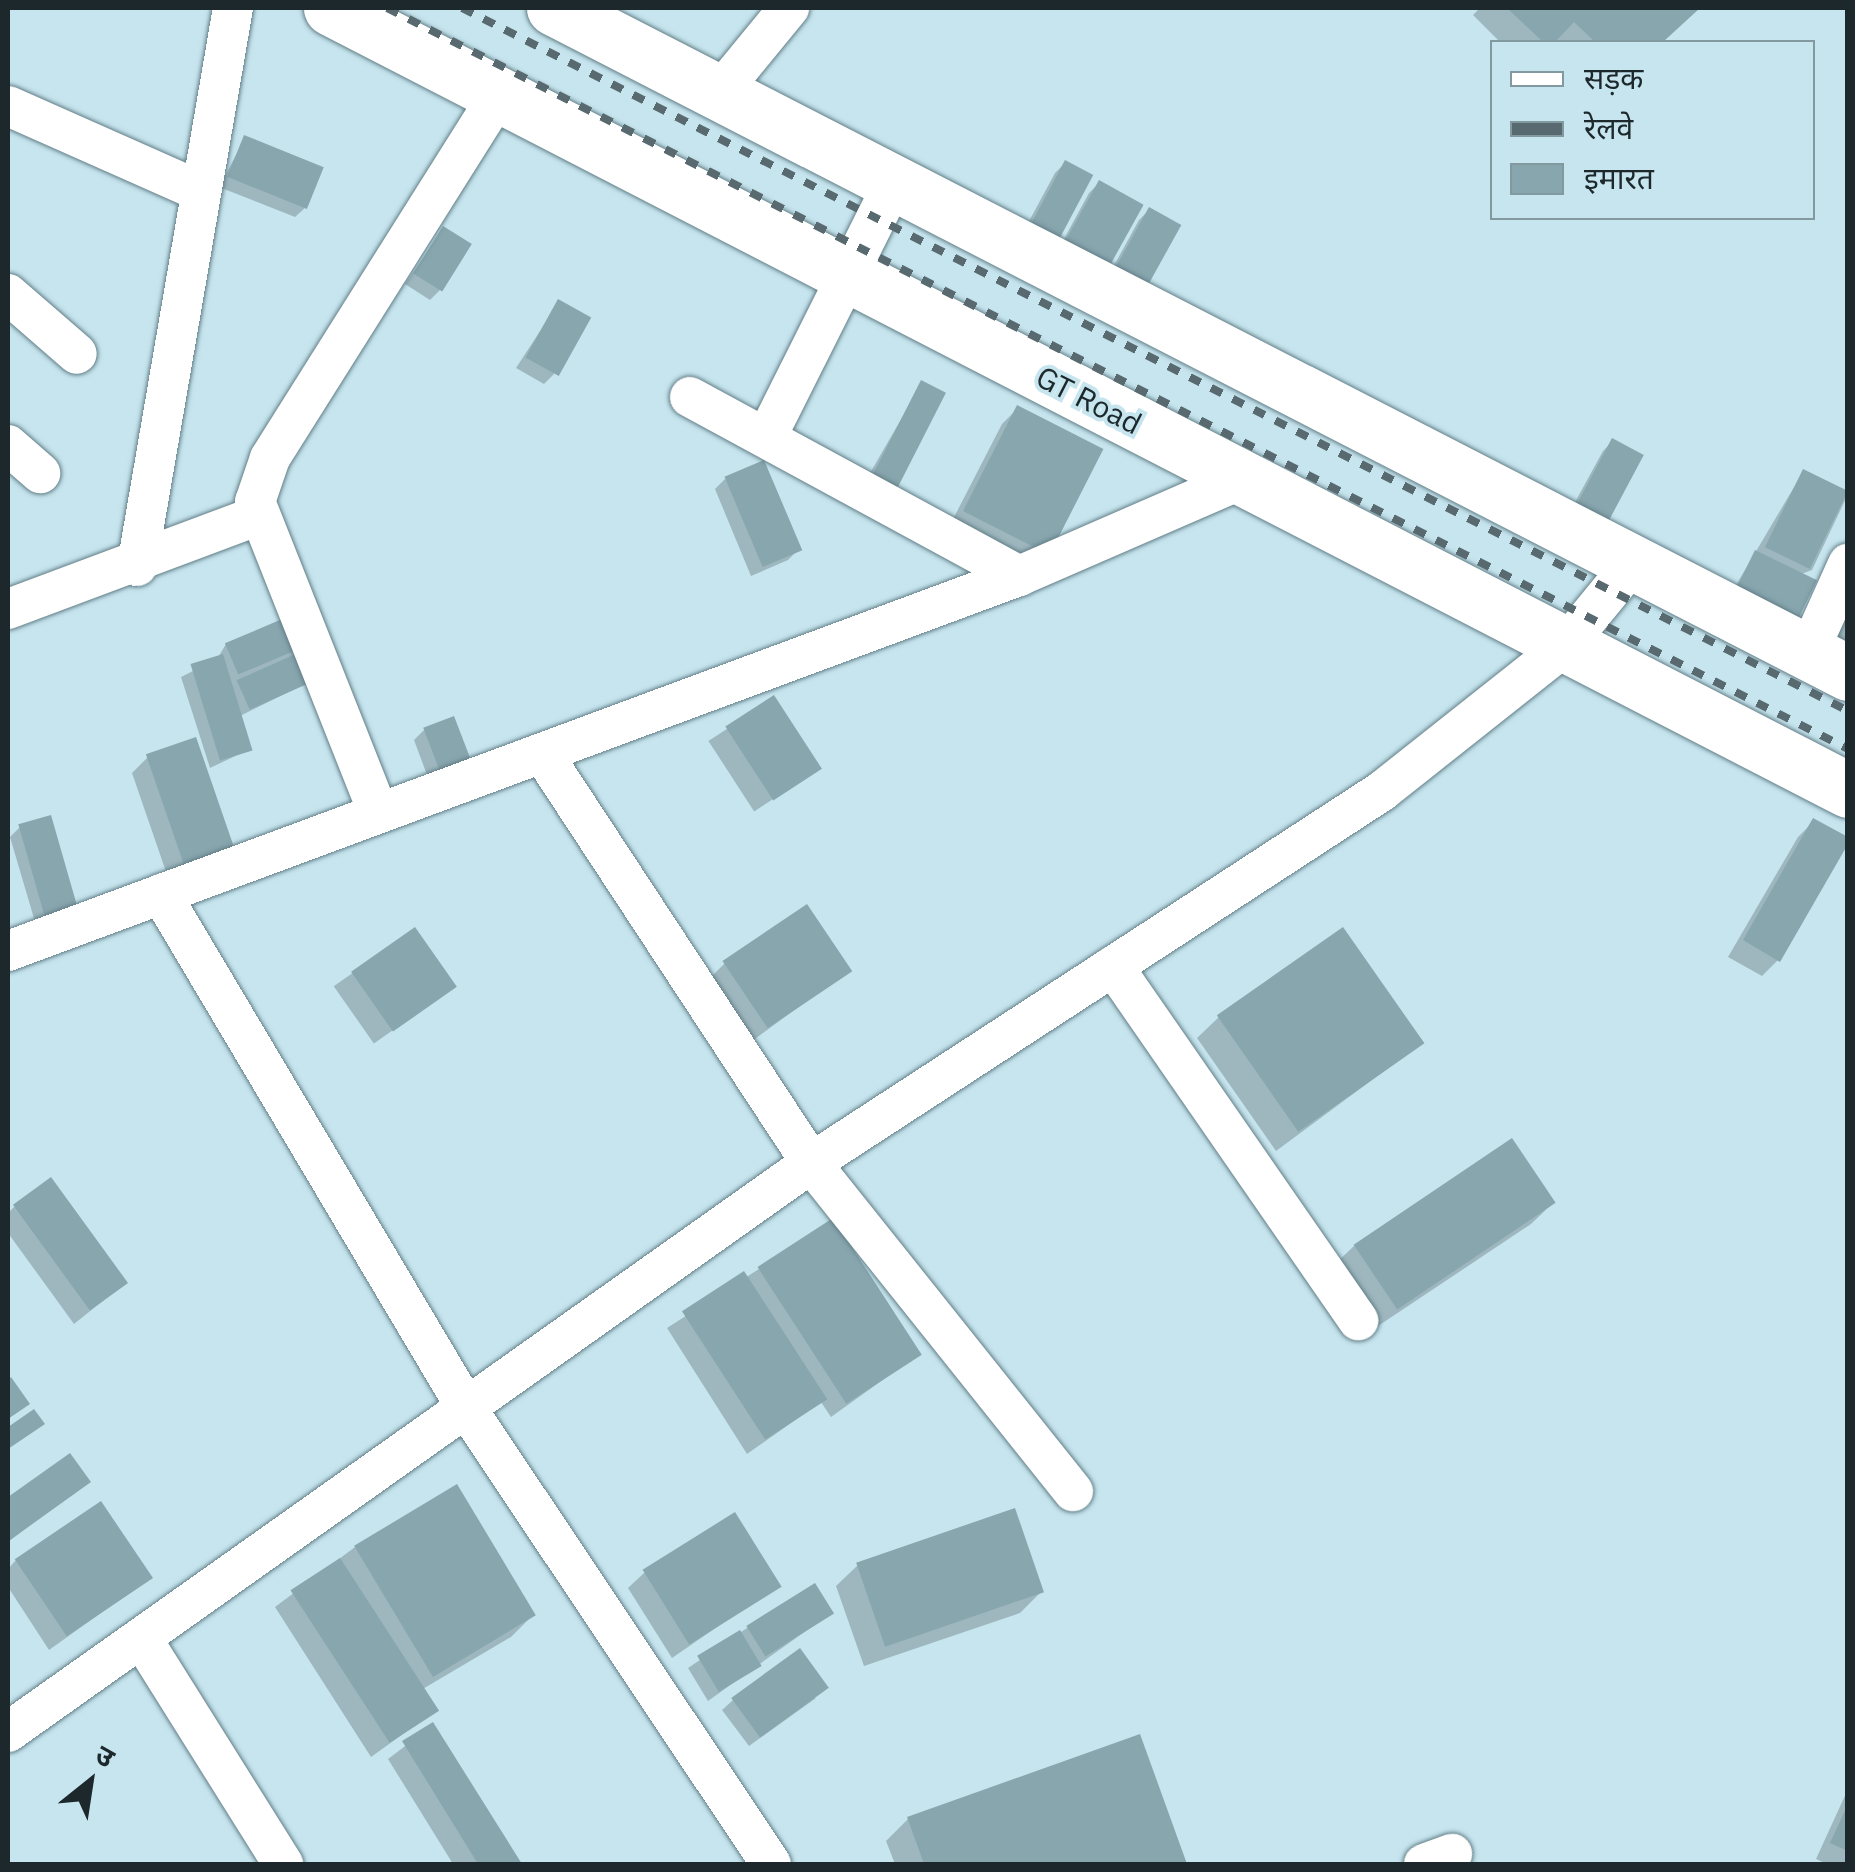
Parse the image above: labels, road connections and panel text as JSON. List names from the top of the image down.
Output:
{
  "streets": {
    "highway": ["GT Road"]
  },
  "legend": ["सड़क", "रेलवे", "इमारत"],
  "north": "top right"
}
